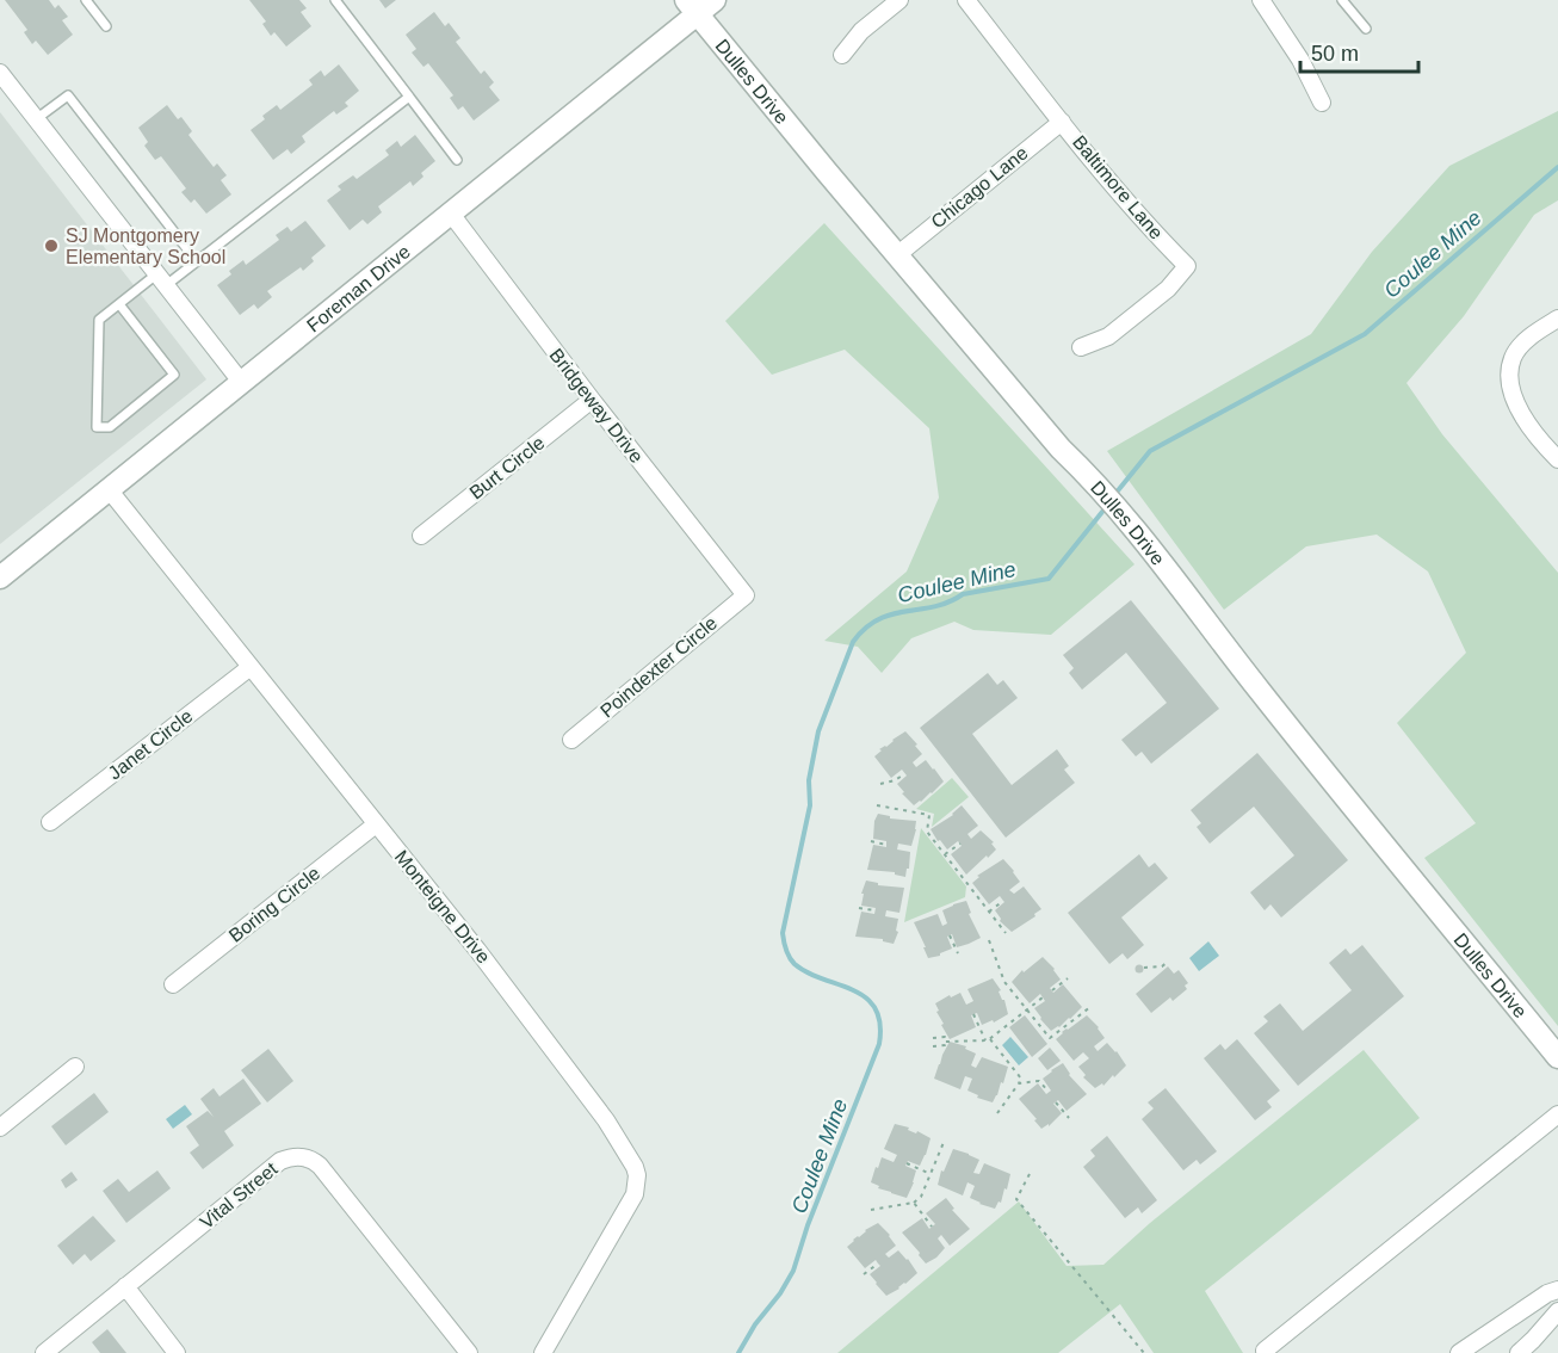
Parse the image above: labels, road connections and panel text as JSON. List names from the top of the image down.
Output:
{
  "streets": {
    "street": [
      "Dulles Drive",
      "Chicago Lane",
      "Baltimore Lane",
      "Foreman Drive",
      "Bridgeway Drive",
      "Burt Circle",
      "Poindexter Circle",
      "Janet Circle",
      "Boring Circle",
      "Monteigne Drive",
      "Vital Street"
    ]
  },
  "crossings": [
    ["Dulles Drive", "Chicago Lane"],
    ["Dulles Drive", "Foreman Drive"],
    ["Chicago Lane", "Baltimore Lane"],
    ["Foreman Drive", "Bridgeway Drive"],
    ["Foreman Drive", "Monteigne Drive"],
    ["Bridgeway Drive", "Burt Circle"],
    ["Bridgeway Drive", "Poindexter Circle"],
    ["Janet Circle", "Monteigne Drive"],
    ["Boring Circle", "Monteigne Drive"]
  ],
  "water": ["Coulee Mine"],
  "places": ["SJ Montgomery Elementary School"],
  "scale_bar": "50 m"
}
